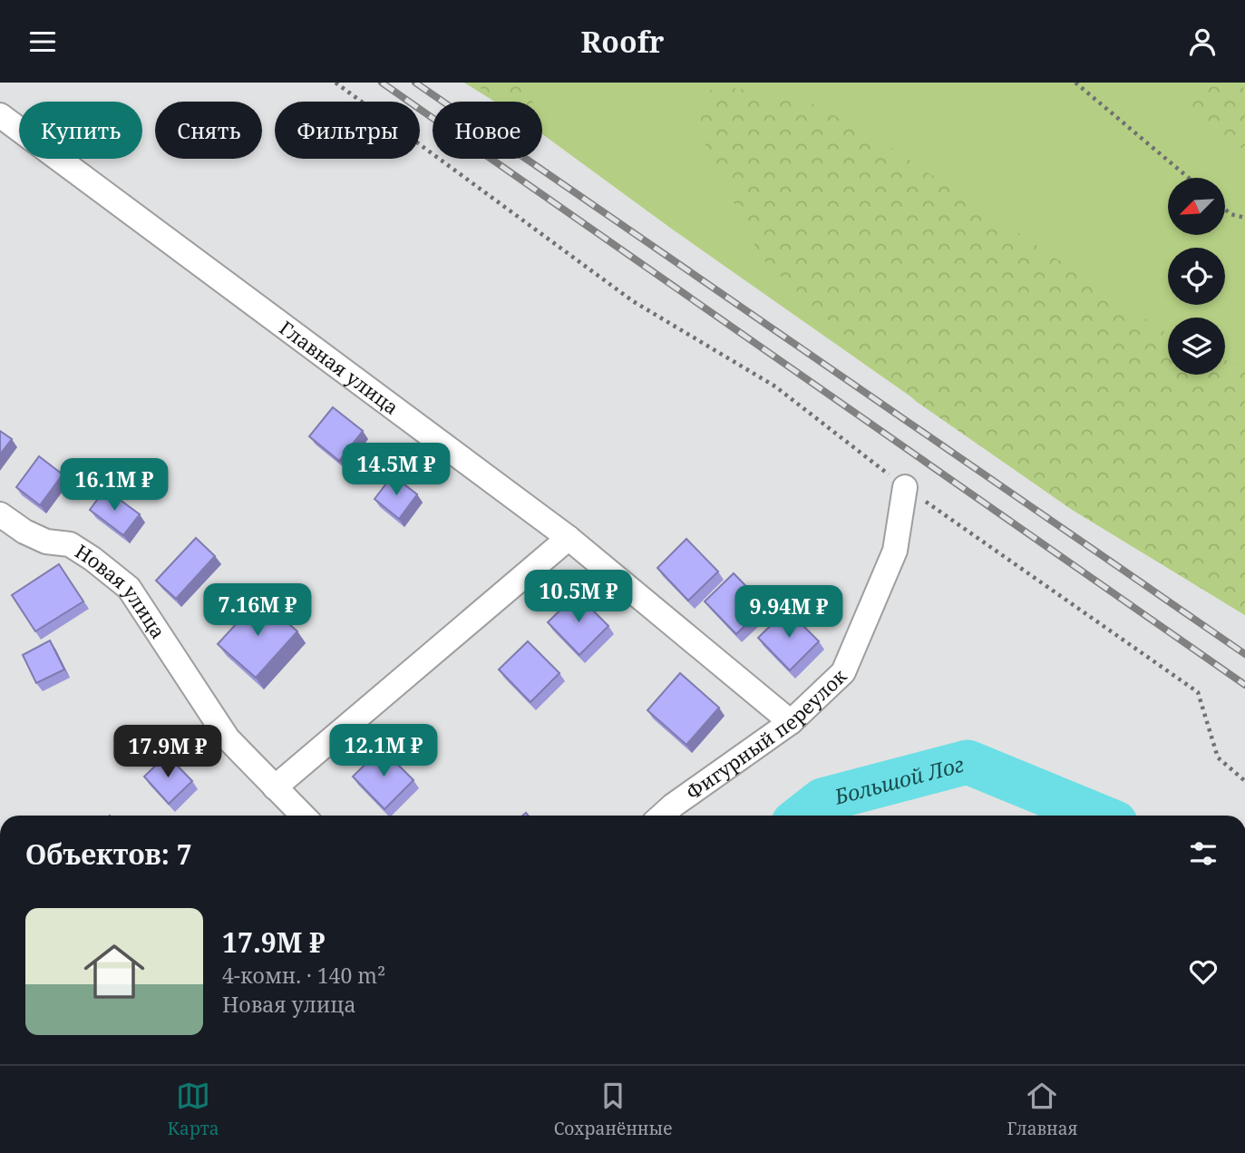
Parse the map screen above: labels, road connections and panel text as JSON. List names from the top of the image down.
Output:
{
  "streets": {
    "street": ["Главная улица", "Новая улица", "Фигурный переулок"]
  },
  "crossings": [
    ["Главная улица", "Фигурный переулок"]
  ],
  "water": ["Большой Лог"],
  "north": "bottom left",
  "page": {
    "header": "Roofr",
    "chip": [
      "Купить",
      "Снять",
      "Фильтры",
      "Новое"
    ],
    "price": [
      "14.5M ₽",
      "16.1M ₽",
      "10.5M ₽",
      "7.16M ₽",
      "9.94M ₽",
      "12.1M ₽",
      "17.9M ₽"
    ],
    "heading": "Объектов: 7",
    "list": [
      {
        "name": "17.9M ₽",
        "note": "4-комн. · 140 m² · Новая улица"
      }
    ],
    "tabs": ["Карта", "Сохранённые", "Главная"]
  }
}
